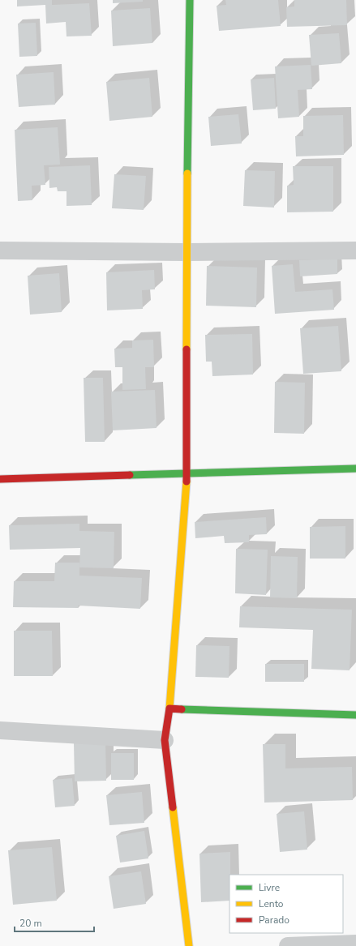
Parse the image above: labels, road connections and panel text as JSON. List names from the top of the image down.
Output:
{
  "legend": ["Livre", "Lento", "Parado"],
  "scale_bar": "20 m"
}
